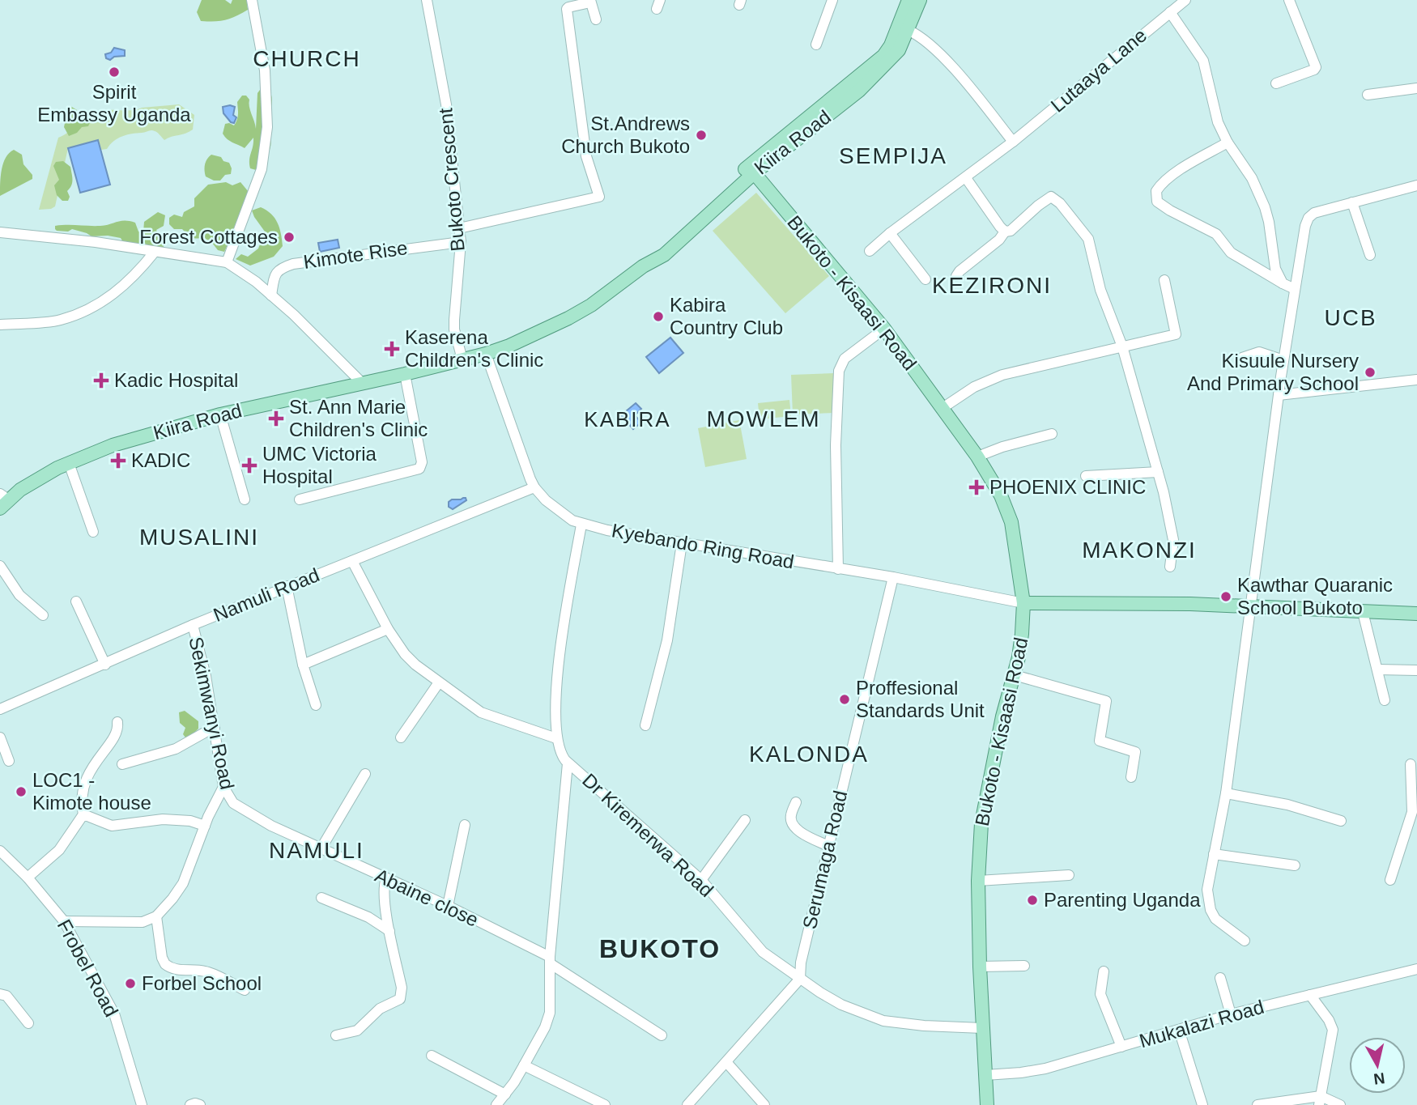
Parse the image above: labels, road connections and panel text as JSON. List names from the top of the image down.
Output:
{
  "streets": {
    "main road": ["Kiira Road", "Bukoto - Kisaasi Road"],
    "street": [
      "Lutaaya Lane",
      "Bukoto Crescent",
      "Kimote Rise",
      "Kyebando Ring Road",
      "Namuli Road",
      "Sekimwanyi Road",
      "Dr Kiremerwa Road",
      "Serumaga Road",
      "Abaine close",
      "Frobel Road",
      "Mukalazi Road"
    ]
  },
  "crossings": [
    ["Kiira Road", "Bukoto Crescent"],
    ["Kiira Road", "Bukoto - Kisaasi Road"],
    ["Kiira Road", "Kyebando Ring Road"],
    ["Bukoto Crescent", "Kimote Rise"],
    ["Bukoto - Kisaasi Road", "Kyebando Ring Road"],
    ["Bukoto - Kisaasi Road", "Dr Kiremerwa Road"],
    ["Bukoto - Kisaasi Road", "Mukalazi Road"],
    ["Kyebando Ring Road", "Namuli Road"],
    ["Kyebando Ring Road", "Serumaga Road"],
    ["Namuli Road", "Sekimwanyi Road"],
    ["Sekimwanyi Road", "Abaine close"],
    ["Dr Kiremerwa Road", "Serumaga Road"]
  ],
  "districts": [
    "CHURCH",
    "SEMPIJA",
    "KEZIRONI",
    "UCB",
    "MOWLEM",
    "KABIRA",
    "MUSALINI",
    "MAKONZI",
    "KALONDA",
    "NAMULI",
    "BUKOTO"
  ],
  "places": {
    "other": [
      "Spirit Embassy Uganda",
      "St.Andrews Church Bukoto",
      "Forest Cottages",
      "Kabira Country Club",
      "Kisuule Nursery And Primary School",
      "Kawthar Quaranic School Bukoto",
      "Proffesional Standards Unit",
      "LOC1 - Kimote house",
      "Parenting Uganda",
      "Forbel School"
    ],
    "health": [
      "Kaserena Children's Clinic",
      "Kadic Hospital",
      "St. Ann Marie Children's Clinic",
      "KADIC",
      "UMC Victoria Hospital",
      "PHOENIX CLINIC"
    ]
  },
  "north": "bottom"
}
